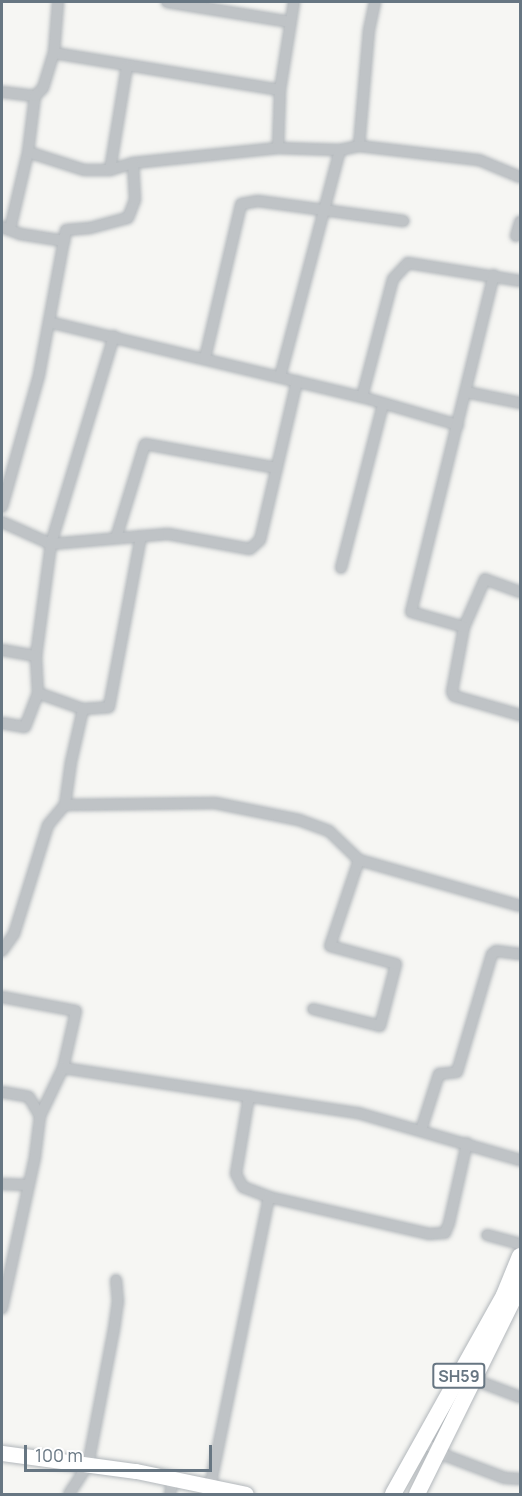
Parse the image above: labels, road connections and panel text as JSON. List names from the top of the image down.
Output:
{
  "streets": {
    "main road": ["SH59"]
  },
  "scale_bar": "100 m"
}
